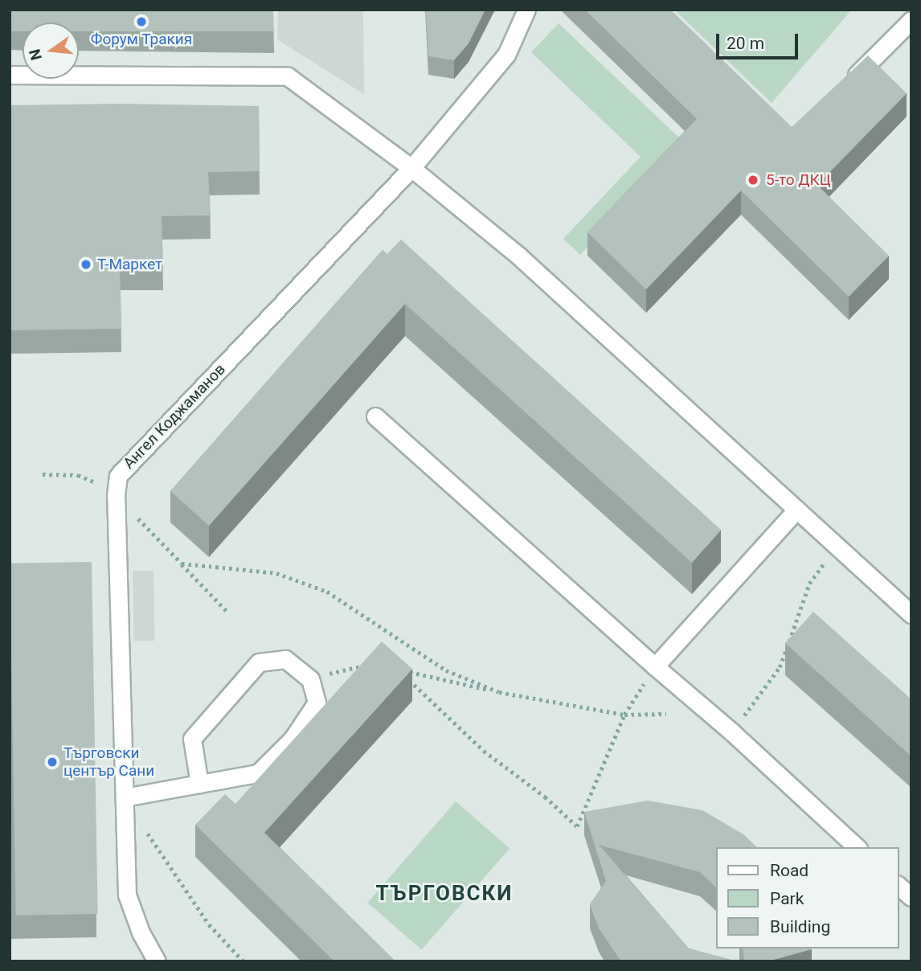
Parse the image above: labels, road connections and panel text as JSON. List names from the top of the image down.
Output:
{
  "streets": {
    "street": ["Ангел Коджаманов"]
  },
  "districts": ["ТЪРГОВСКИ"],
  "places": [
    "Форум Тракия",
    "5-то ДКЦ",
    "Т-Маркет",
    "Търговски център Сани"
  ],
  "legend": ["Road", "Park", "Building"],
  "scale_bar": "20 m",
  "north": "left"
}
